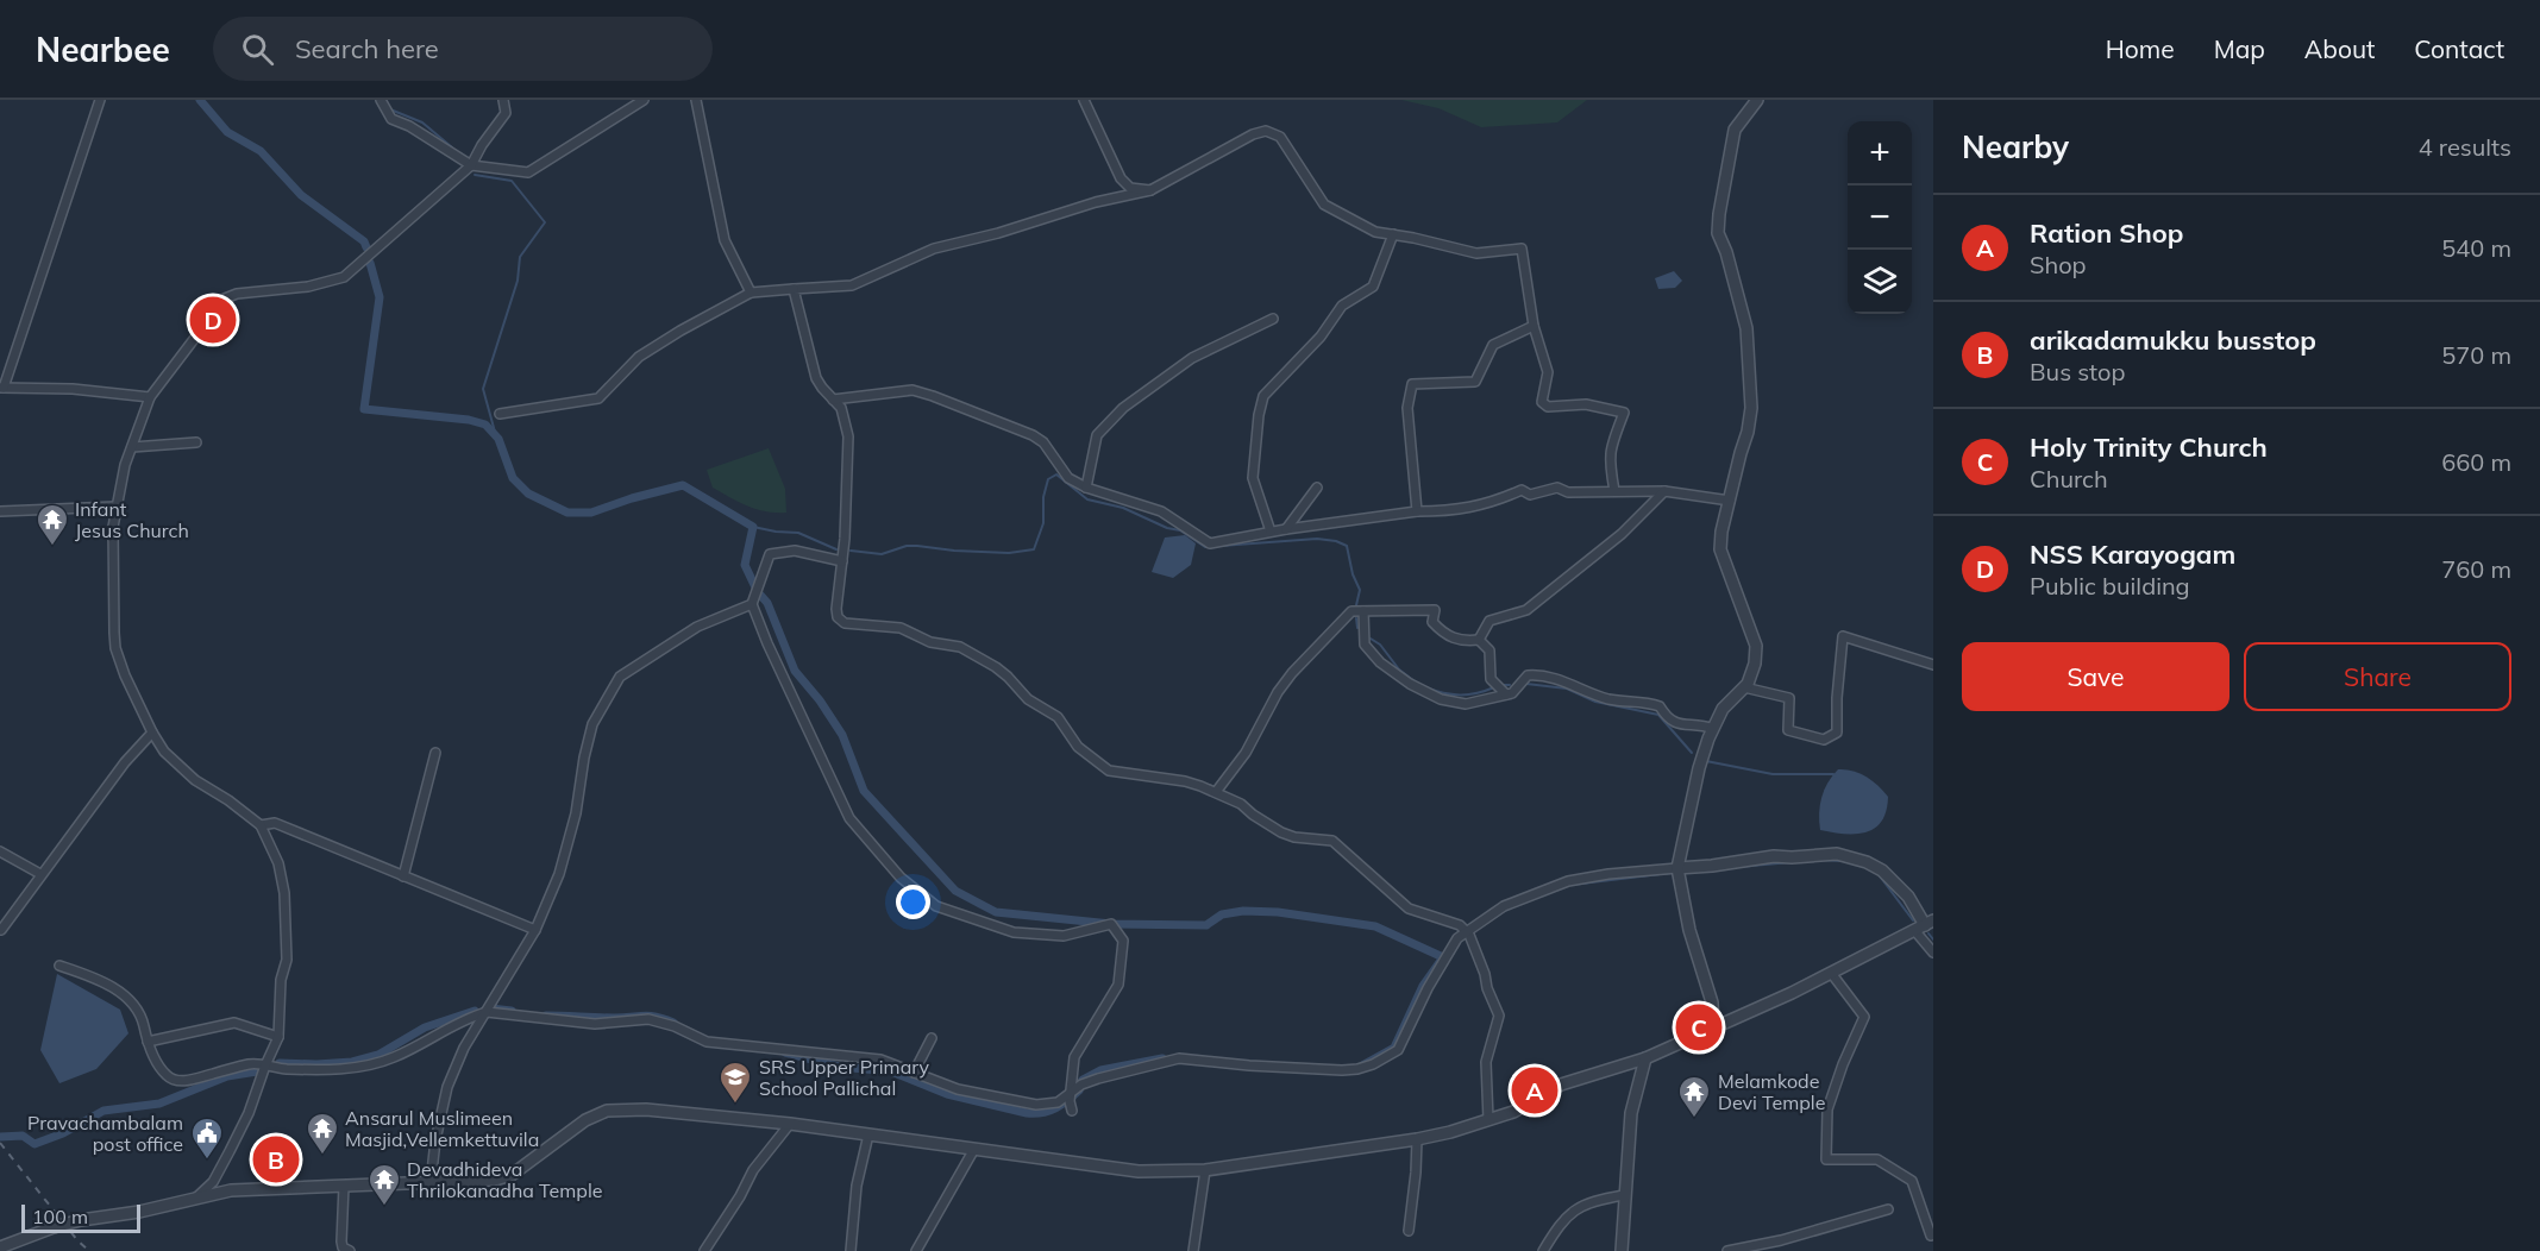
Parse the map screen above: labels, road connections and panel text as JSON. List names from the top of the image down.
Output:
{
  "places": {
    "temple": [
      "Infant Jesus Church",
      "Melamkode Devi Temple",
      "Ansarul Muslimeen Masjid,Vellemkettuvila",
      "Devadhideva Thrilokanadha Temple"
    ],
    "school or university": ["SRS Upper Primary School Pallichal"],
    "public building": ["Pravachambalam post office"]
  },
  "scale_bar": "100 m",
  "page": {
    "header": "Nearbee",
    "search": "Search here",
    "nav": [
      "Home",
      "Map",
      "About",
      "Contact"
    ],
    "heading": ["Nearby", "4 results"],
    "map_buttons": ["+", "−"],
    "list": [
      {
        "mark": "A",
        "name": "Ration Shop",
        "note": "Shop",
        "value": "540 m"
      },
      {
        "mark": "B",
        "name": "arikadamukku busstop",
        "note": "Bus stop",
        "value": "570 m"
      },
      {
        "mark": "C",
        "name": "Holy Trinity Church",
        "note": "Church",
        "value": "660 m"
      },
      {
        "mark": "D",
        "name": "NSS Karayogam",
        "note": "Public building",
        "value": "760 m"
      }
    ],
    "pins": [
      "D",
      "C",
      "A",
      "B"
    ],
    "buttons": ["Save", "Share"],
    "scale": "100 m"
  }
}
